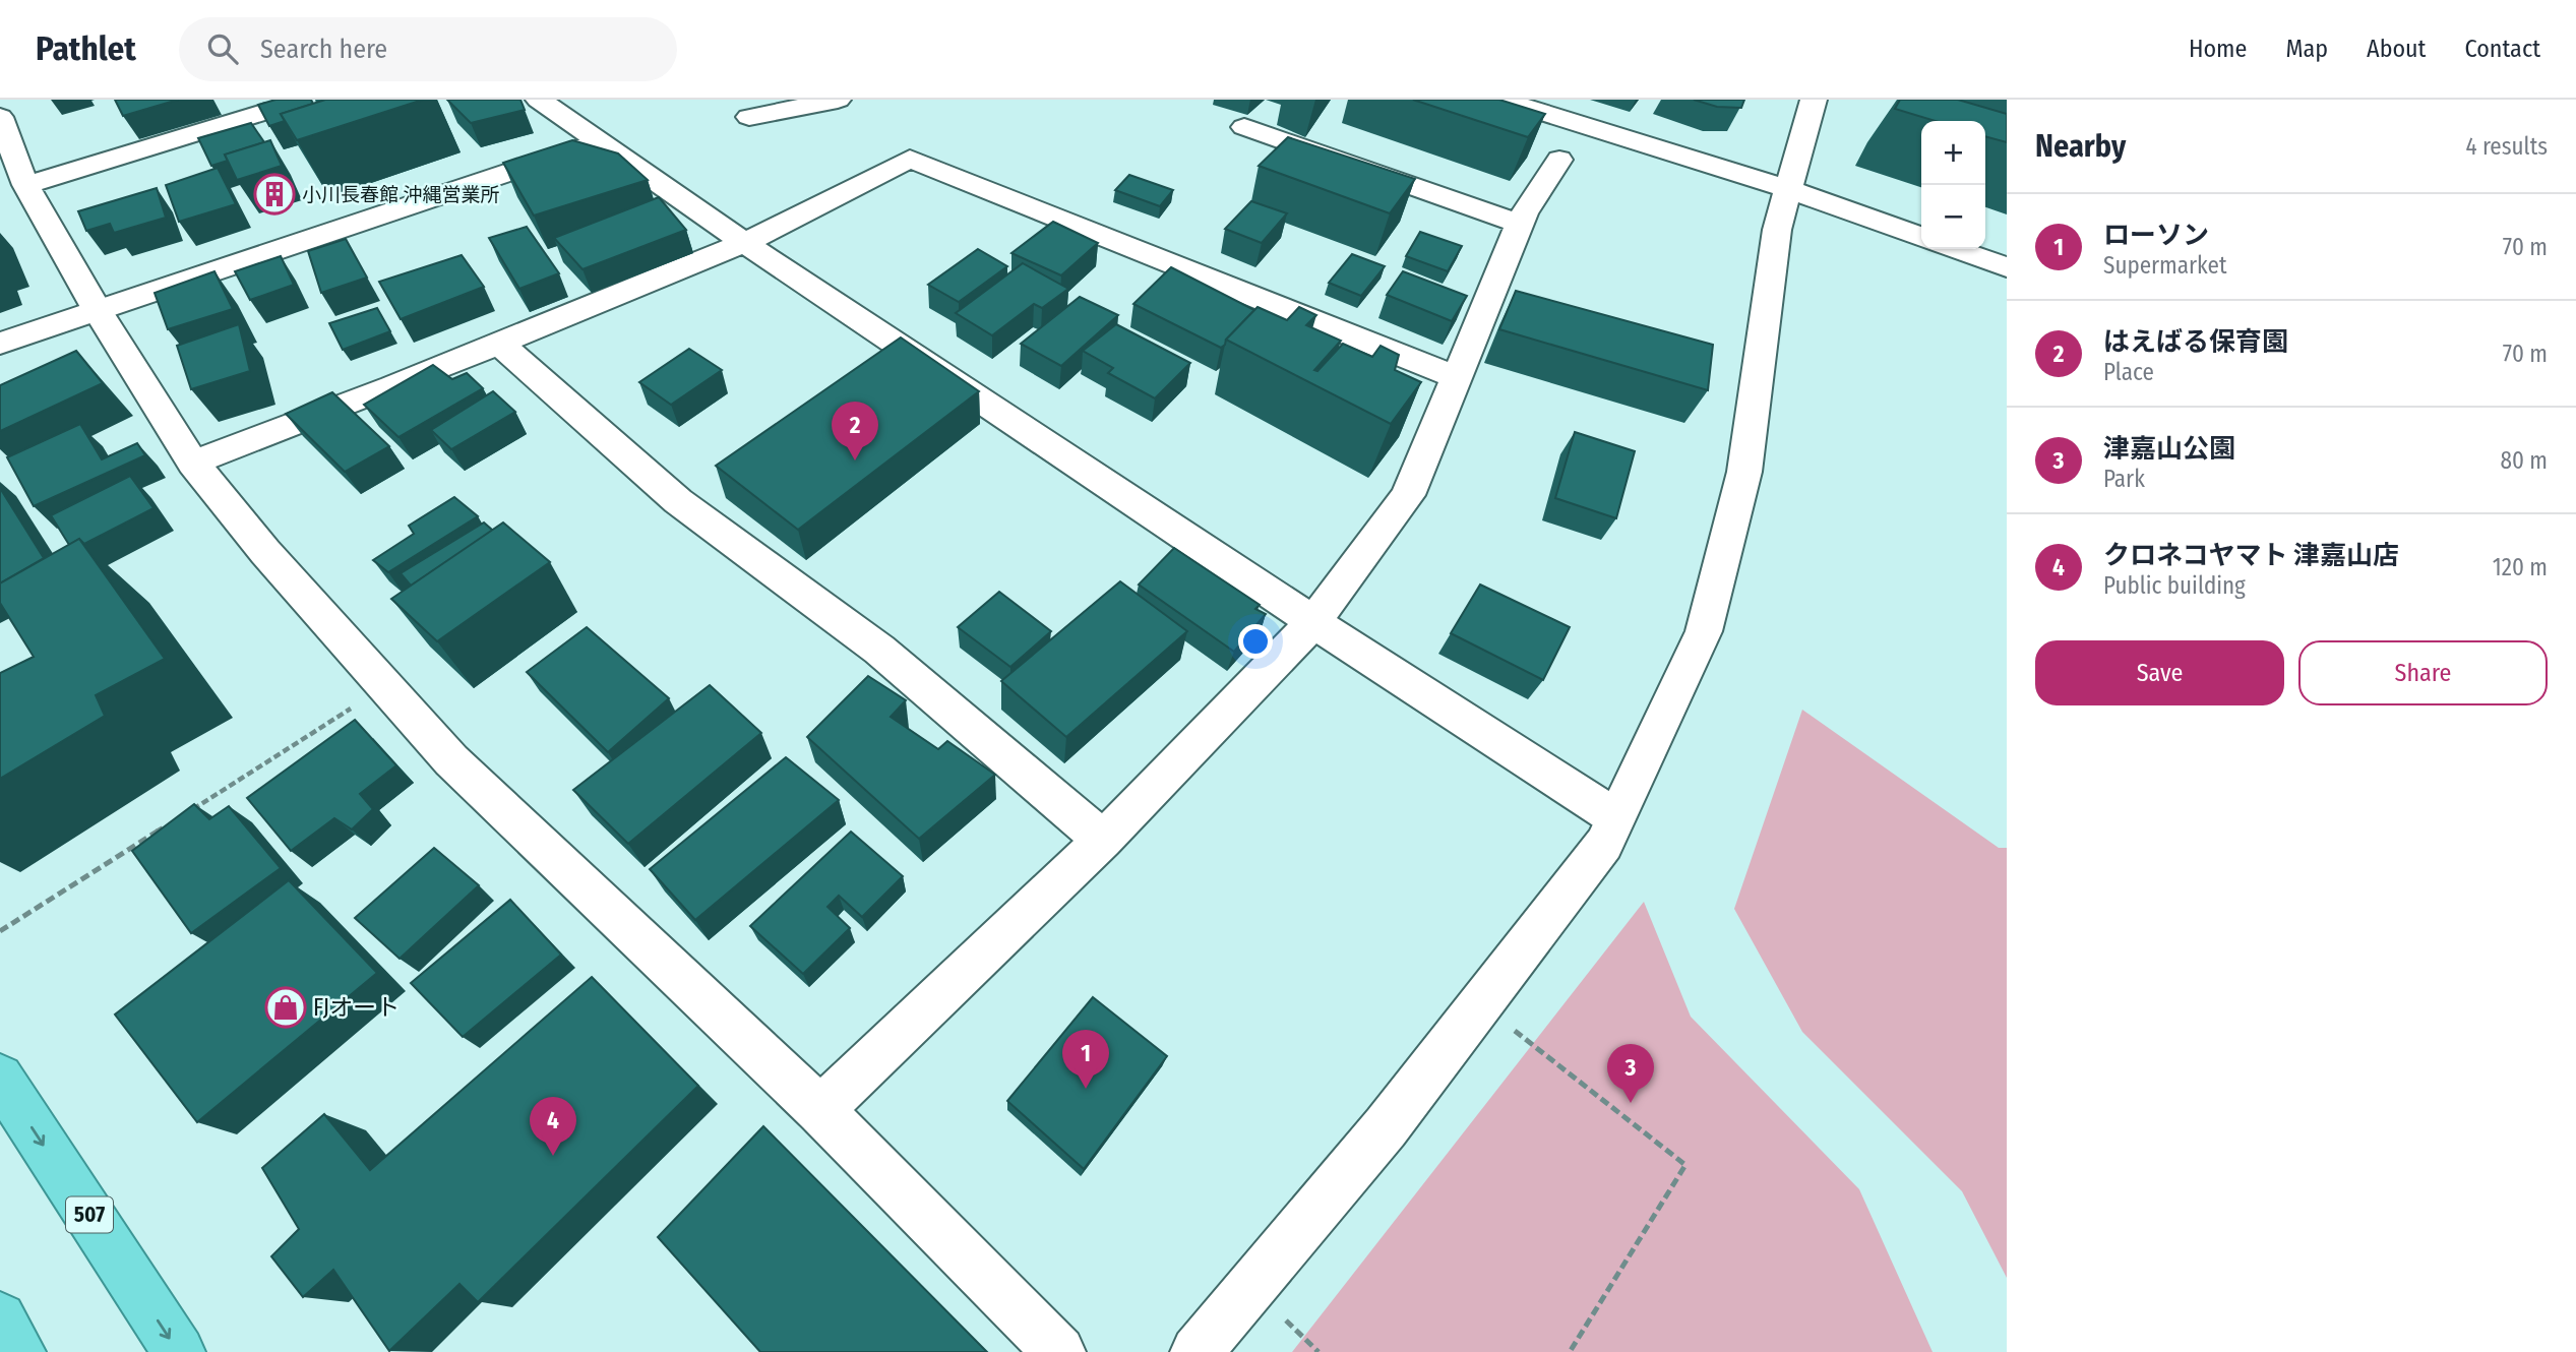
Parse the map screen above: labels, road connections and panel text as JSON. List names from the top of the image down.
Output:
{
  "streets": {
    "highway": ["507"]
  },
  "places": {
    "building": ["小川長春館 沖縄営業所"],
    "shop": ["FJオート"]
  },
  "page": {
    "header": "Pathlet",
    "search": "Search here",
    "nav": [
      "Home",
      "Map",
      "About",
      "Contact"
    ],
    "heading": ["Nearby", "4 results"],
    "map_buttons": ["+", "−"],
    "list": [
      {
        "mark": "1",
        "name": "ローソン",
        "note": "Supermarket",
        "value": "70 m"
      },
      {
        "mark": "2",
        "name": "はえばる保育園",
        "note": "Place",
        "value": "70 m"
      },
      {
        "mark": "3",
        "name": "津嘉山公園",
        "note": "Park",
        "value": "80 m"
      },
      {
        "mark": "4",
        "name": "クロネコヤマト 津嘉山店",
        "note": "Public building",
        "value": "120 m"
      }
    ],
    "pins": [
      "2",
      "1",
      "3",
      "4"
    ],
    "buttons": ["Save", "Share"]
  }
}
